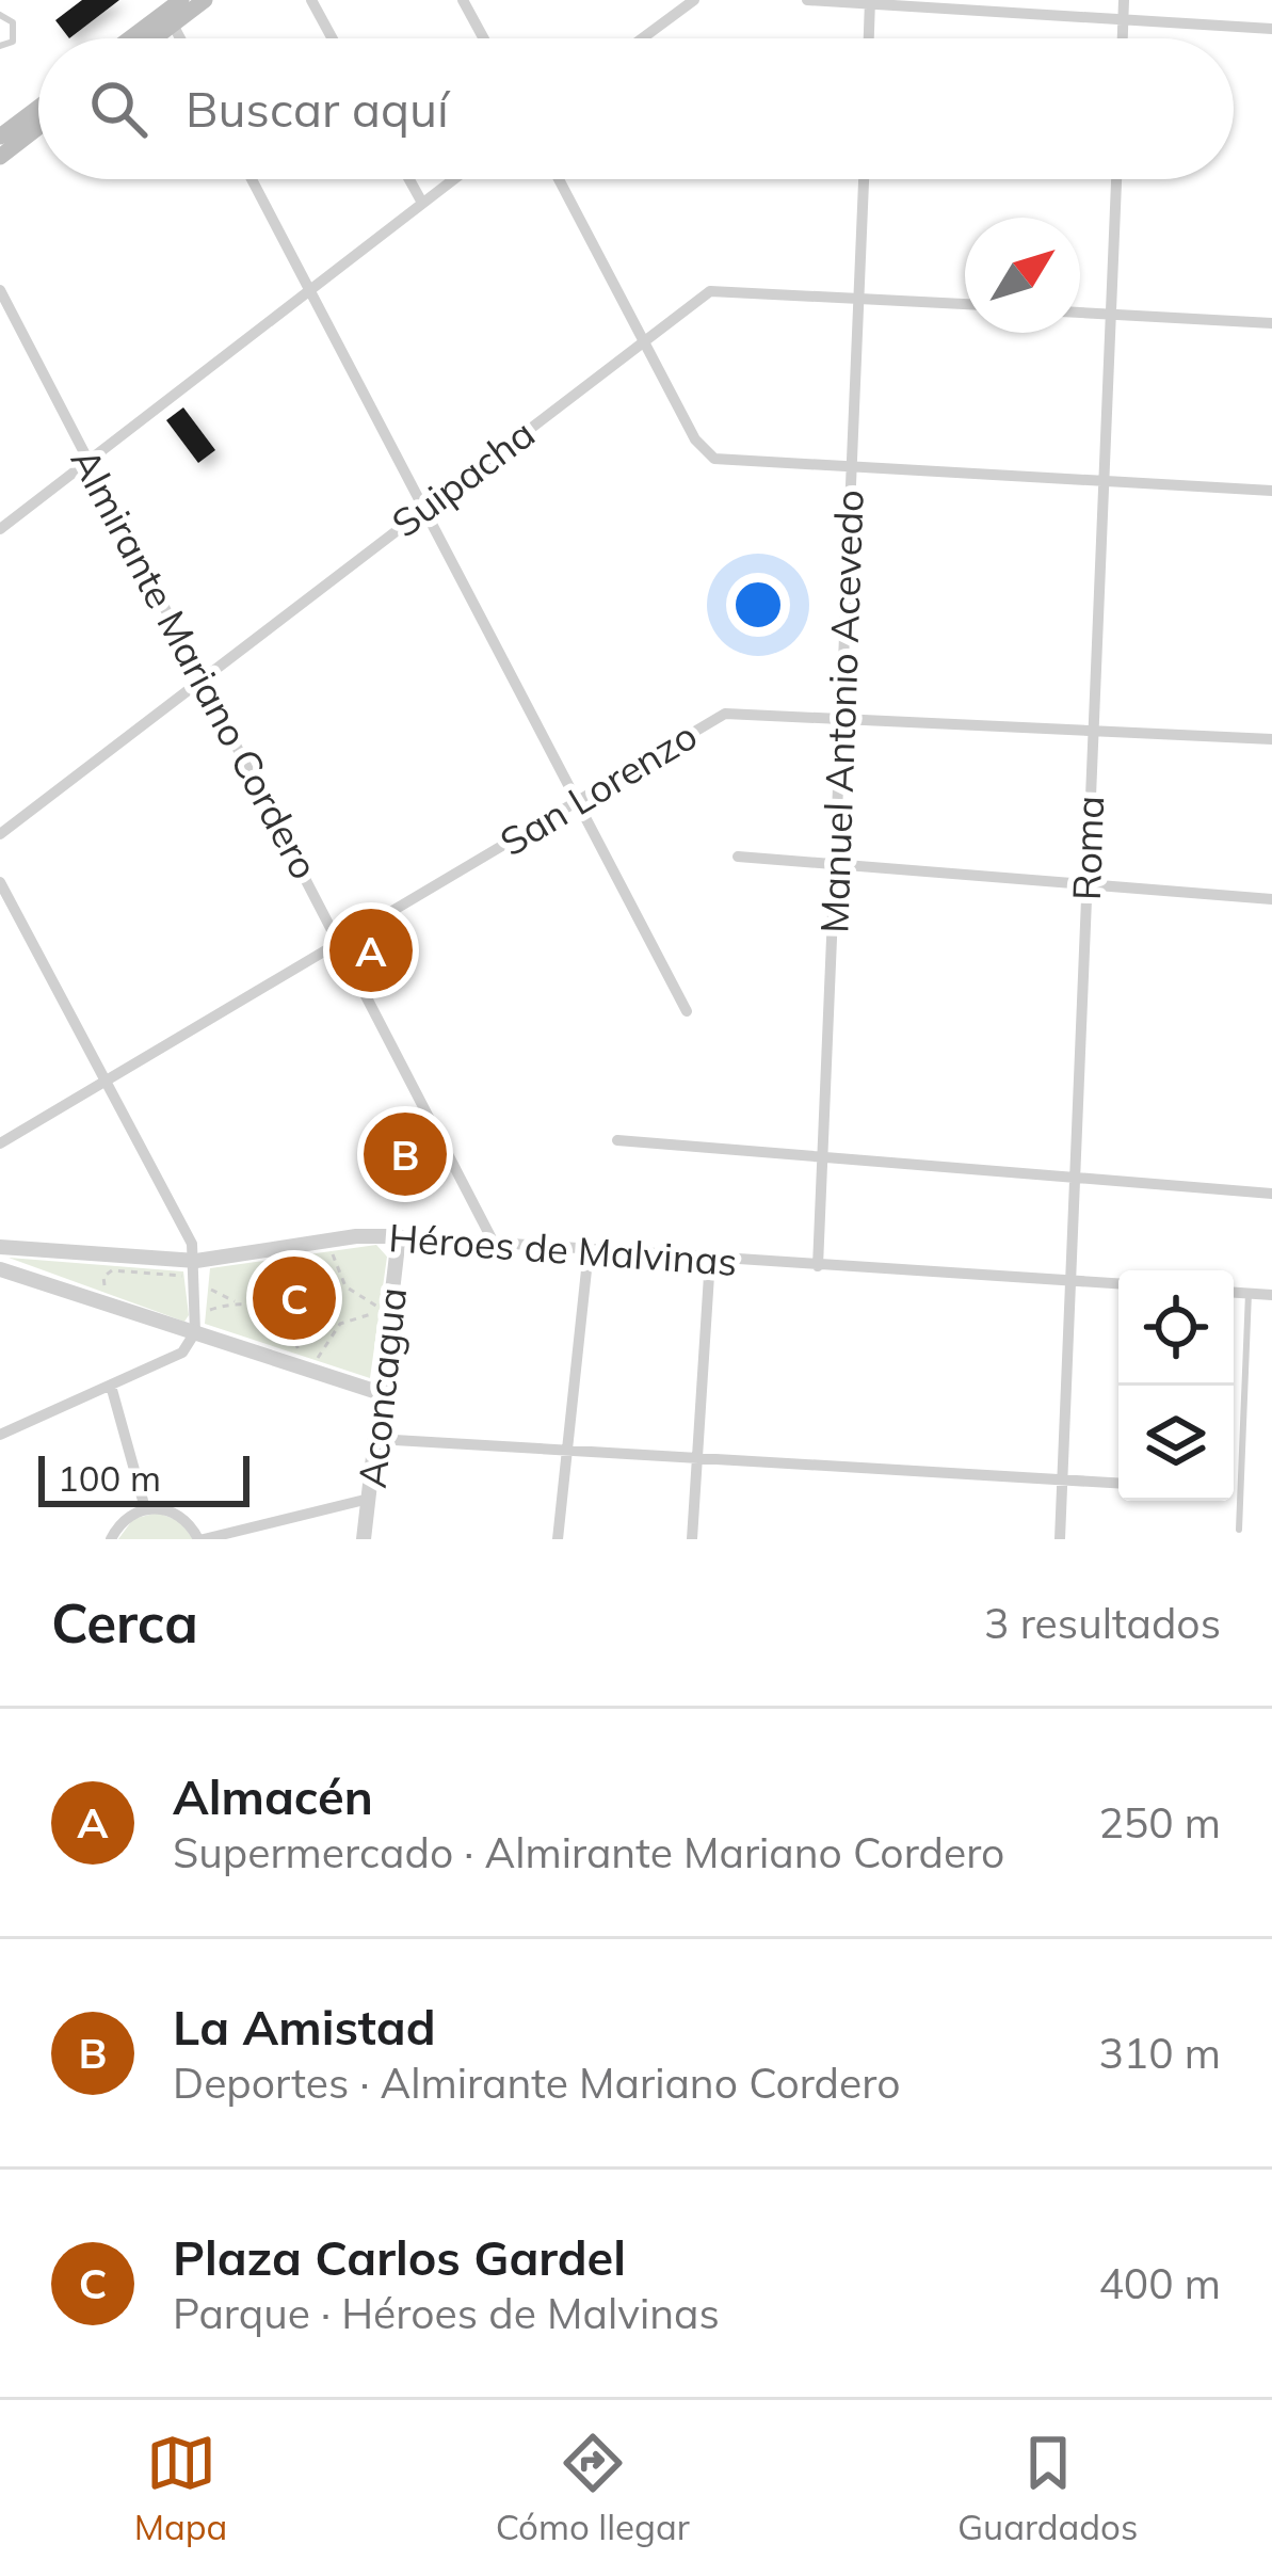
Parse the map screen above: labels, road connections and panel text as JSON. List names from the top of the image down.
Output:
{
  "streets": {
    "street": [
      "Suipacha",
      "Almirante Mariano Cordero",
      "Manuel Antonio Acevedo",
      "San Lorenzo",
      "Roma",
      "Héroes de Malvinas",
      "Aconcagua"
    ]
  },
  "crossings": [
    ["Suipacha", "Almirante Mariano Cordero"],
    ["Suipacha", "Manuel Antonio Acevedo"],
    ["Almirante Mariano Cordero", "San Lorenzo"],
    ["Almirante Mariano Cordero", "Héroes de Malvinas"],
    ["Manuel Antonio Acevedo", "San Lorenzo"],
    ["Manuel Antonio Acevedo", "Héroes de Malvinas"],
    ["San Lorenzo", "Roma"],
    ["Roma", "Héroes de Malvinas"],
    ["Héroes de Malvinas", "Aconcagua"]
  ],
  "scale_bar": "100 m",
  "north": "top right",
  "page": {
    "search": "Buscar aquí",
    "pins": ["A", "B", "C"],
    "scale": "100 m",
    "heading": ["Cerca", "3 resultados"],
    "list": [
      {
        "mark": "A",
        "name": "Almacén",
        "note": "Supermercado · Almirante Mariano Cordero",
        "value": "250 m"
      },
      {
        "mark": "B",
        "name": "La Amistad",
        "note": "Deportes · Almirante Mariano Cordero",
        "value": "310 m"
      },
      {
        "mark": "C",
        "name": "Plaza Carlos Gardel",
        "note": "Parque · Héroes de Malvinas",
        "value": "400 m"
      }
    ],
    "nav": ["Mapa", "Cómo llegar", "Guardados"]
  }
}
